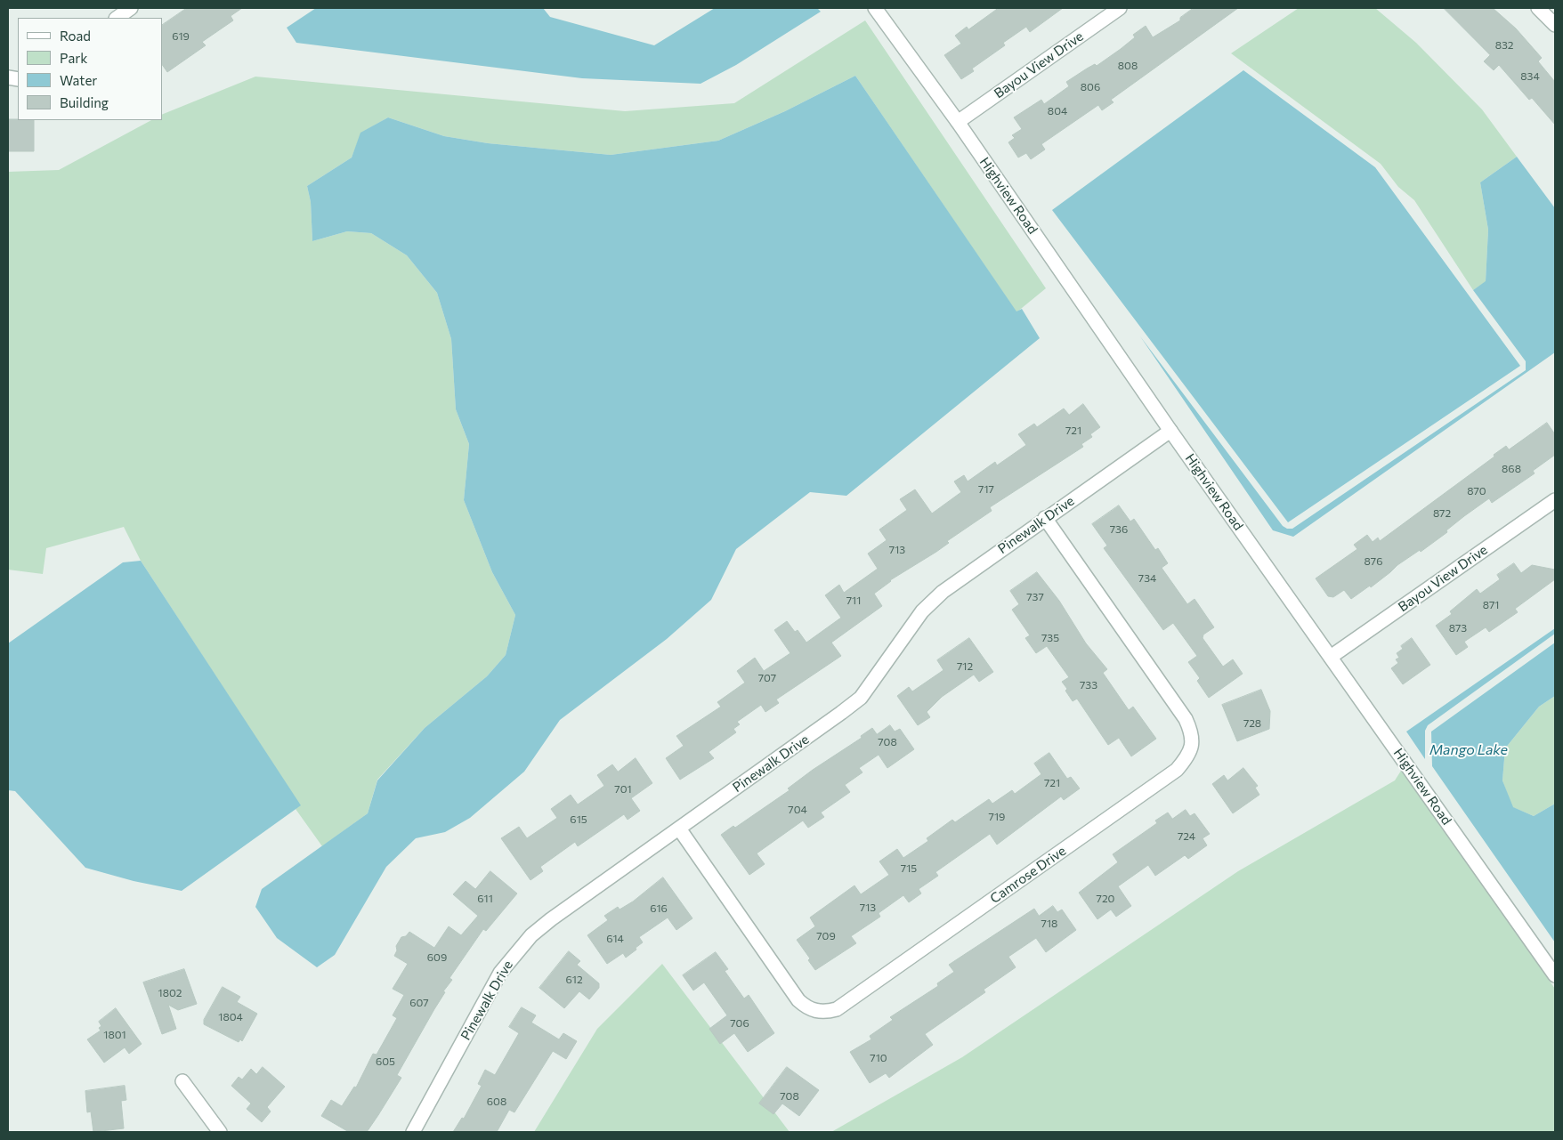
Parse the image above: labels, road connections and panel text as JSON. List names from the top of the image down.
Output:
{
  "streets": {
    "street": [
      "Bayou View Drive",
      "Highview Road",
      "Pinewalk Drive",
      "Camrose Drive"
    ]
  },
  "crossings": [
    ["Bayou View Drive", "Highview Road"],
    ["Highview Road", "Pinewalk Drive"],
    ["Pinewalk Drive", "Camrose Drive"]
  ],
  "water": ["Mango Lake"],
  "house_numbers": [
    "619",
    "832",
    "808",
    "834",
    "806",
    "804",
    "721",
    "868",
    "717",
    "870",
    "872",
    "736",
    "713",
    "876",
    "734",
    "737",
    "711",
    "871",
    "873",
    "735",
    "712",
    "707",
    "733",
    "728",
    "708",
    "721",
    "701",
    "704",
    "719",
    "615",
    "724",
    "715",
    "611",
    "720",
    "713",
    "616",
    "718",
    "709",
    "614",
    "609",
    "612",
    "1802",
    "607",
    "1804",
    "706",
    "1801",
    "710",
    "605",
    "708",
    "608"
  ],
  "legend": [
    "Road",
    "Park",
    "Water",
    "Building"
  ]
}
